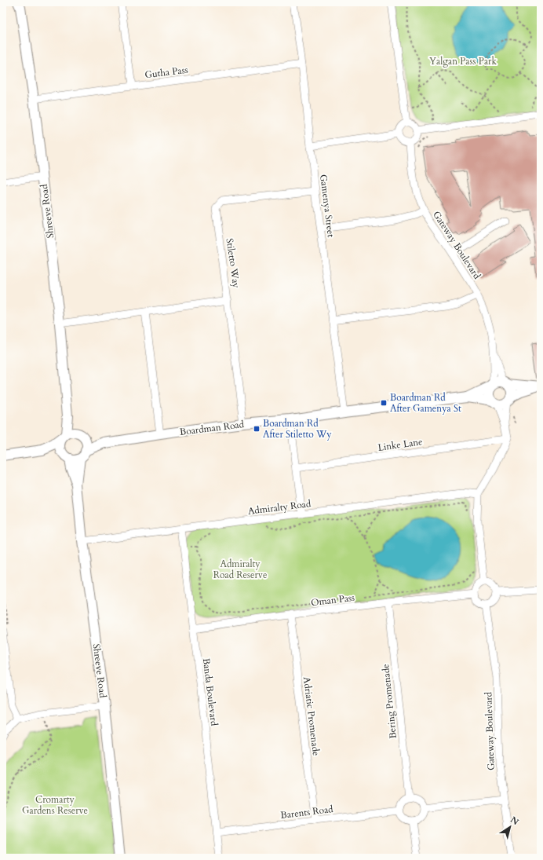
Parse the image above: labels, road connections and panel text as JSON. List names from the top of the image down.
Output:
{
  "streets": {
    "street": [
      "Gutha Pass",
      "Gamenya Street",
      "Shreeve Road",
      "Gateway Boulevard",
      "Stiletto Way",
      "Boardman Road",
      "Linke Lane",
      "Admiralty Road",
      "Oman Pass",
      "Banda Boulevard",
      "Bering Promenade",
      "Adriatic Promenade",
      "Barents Road"
    ]
  },
  "crossings": [
    ["Gutha Pass", "Gamenya Street"],
    ["Gutha Pass", "Shreeve Road"],
    ["Gamenya Street", "Stiletto Way"],
    ["Gamenya Street", "Boardman Road"],
    ["Shreeve Road", "Boardman Road"],
    ["Shreeve Road", "Admiralty Road"],
    ["Gateway Boulevard", "Boardman Road"],
    ["Gateway Boulevard", "Oman Pass"],
    ["Stiletto Way", "Boardman Road"],
    ["Admiralty Road", "Banda Boulevard"],
    ["Oman Pass", "Banda Boulevard"],
    ["Oman Pass", "Bering Promenade"],
    ["Oman Pass", "Adriatic Promenade"],
    ["Banda Boulevard", "Barents Road"],
    ["Bering Promenade", "Barents Road"],
    ["Adriatic Promenade", "Barents Road"]
  ],
  "parks": ["Yalgan Pass Park", "Admiralty Road Reserve", "Cromarty Gardens Reserve"],
  "places": {
    "transit": ["Boardman Rd After Gamenya St", "Boardman Rd After Stiletto Wy"]
  },
  "north": "top right"
}
